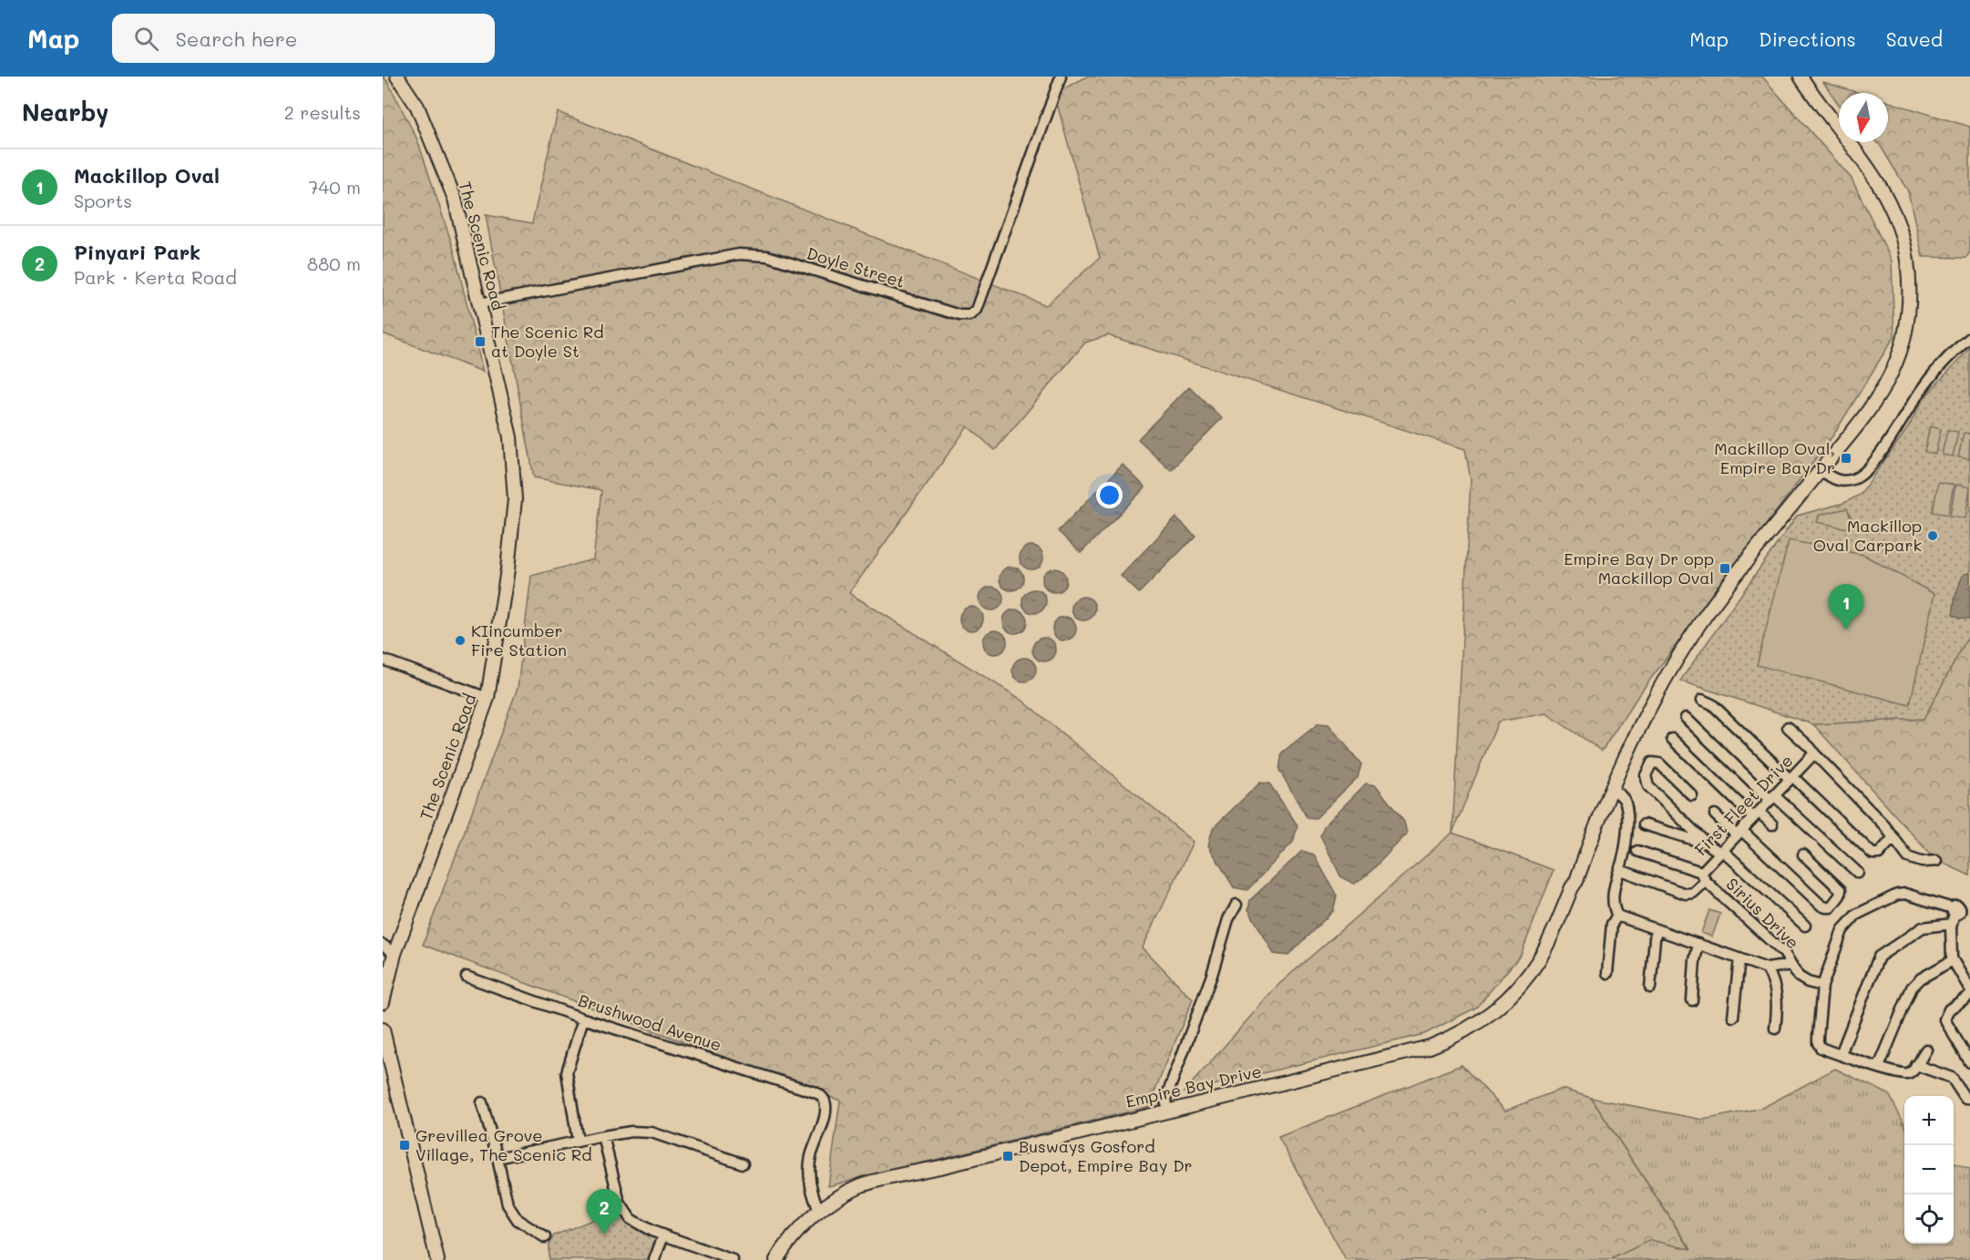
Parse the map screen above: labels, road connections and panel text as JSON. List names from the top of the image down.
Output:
{
  "streets": {
    "main road": ["The Scenic Road", "Empire Bay Drive"],
    "street": [
      "Doyle Street",
      "First Fleet Drive",
      "Sirius Drive",
      "Brushwood Avenue"
    ]
  },
  "crossings": [
    ["The Scenic Road", "Doyle Street"],
    ["First Fleet Drive", "Sirius Drive"],
    ["Brushwood Avenue", "Empire Bay Drive"]
  ],
  "places": {
    "transit": [
      "The Scenic Rd at Doyle St",
      "Mackillop Oval, Empire Bay Dr",
      "Empire Bay Dr opp Mackillop Oval",
      "Grevillea Grove Village, The Scenic Rd",
      "Busways Gosford Depot, Empire Bay Dr"
    ],
    "other": ["Mackillop Oval Carpark", "KIincumber Fire Station"]
  },
  "north": "bottom",
  "page": {
    "header": "Map",
    "search": "Search here",
    "nav": ["Map", "Directions", "Saved"],
    "heading": ["Nearby", "2 results"],
    "list": [
      {
        "mark": "1",
        "name": "Mackillop Oval",
        "note": "Sports",
        "value": "740 m"
      },
      {
        "mark": "2",
        "name": "Pinyari Park",
        "note": "Park · Kerta Road",
        "value": "880 m"
      }
    ],
    "pins": ["1", "2"],
    "map_buttons": ["+", "−"]
  }
}
